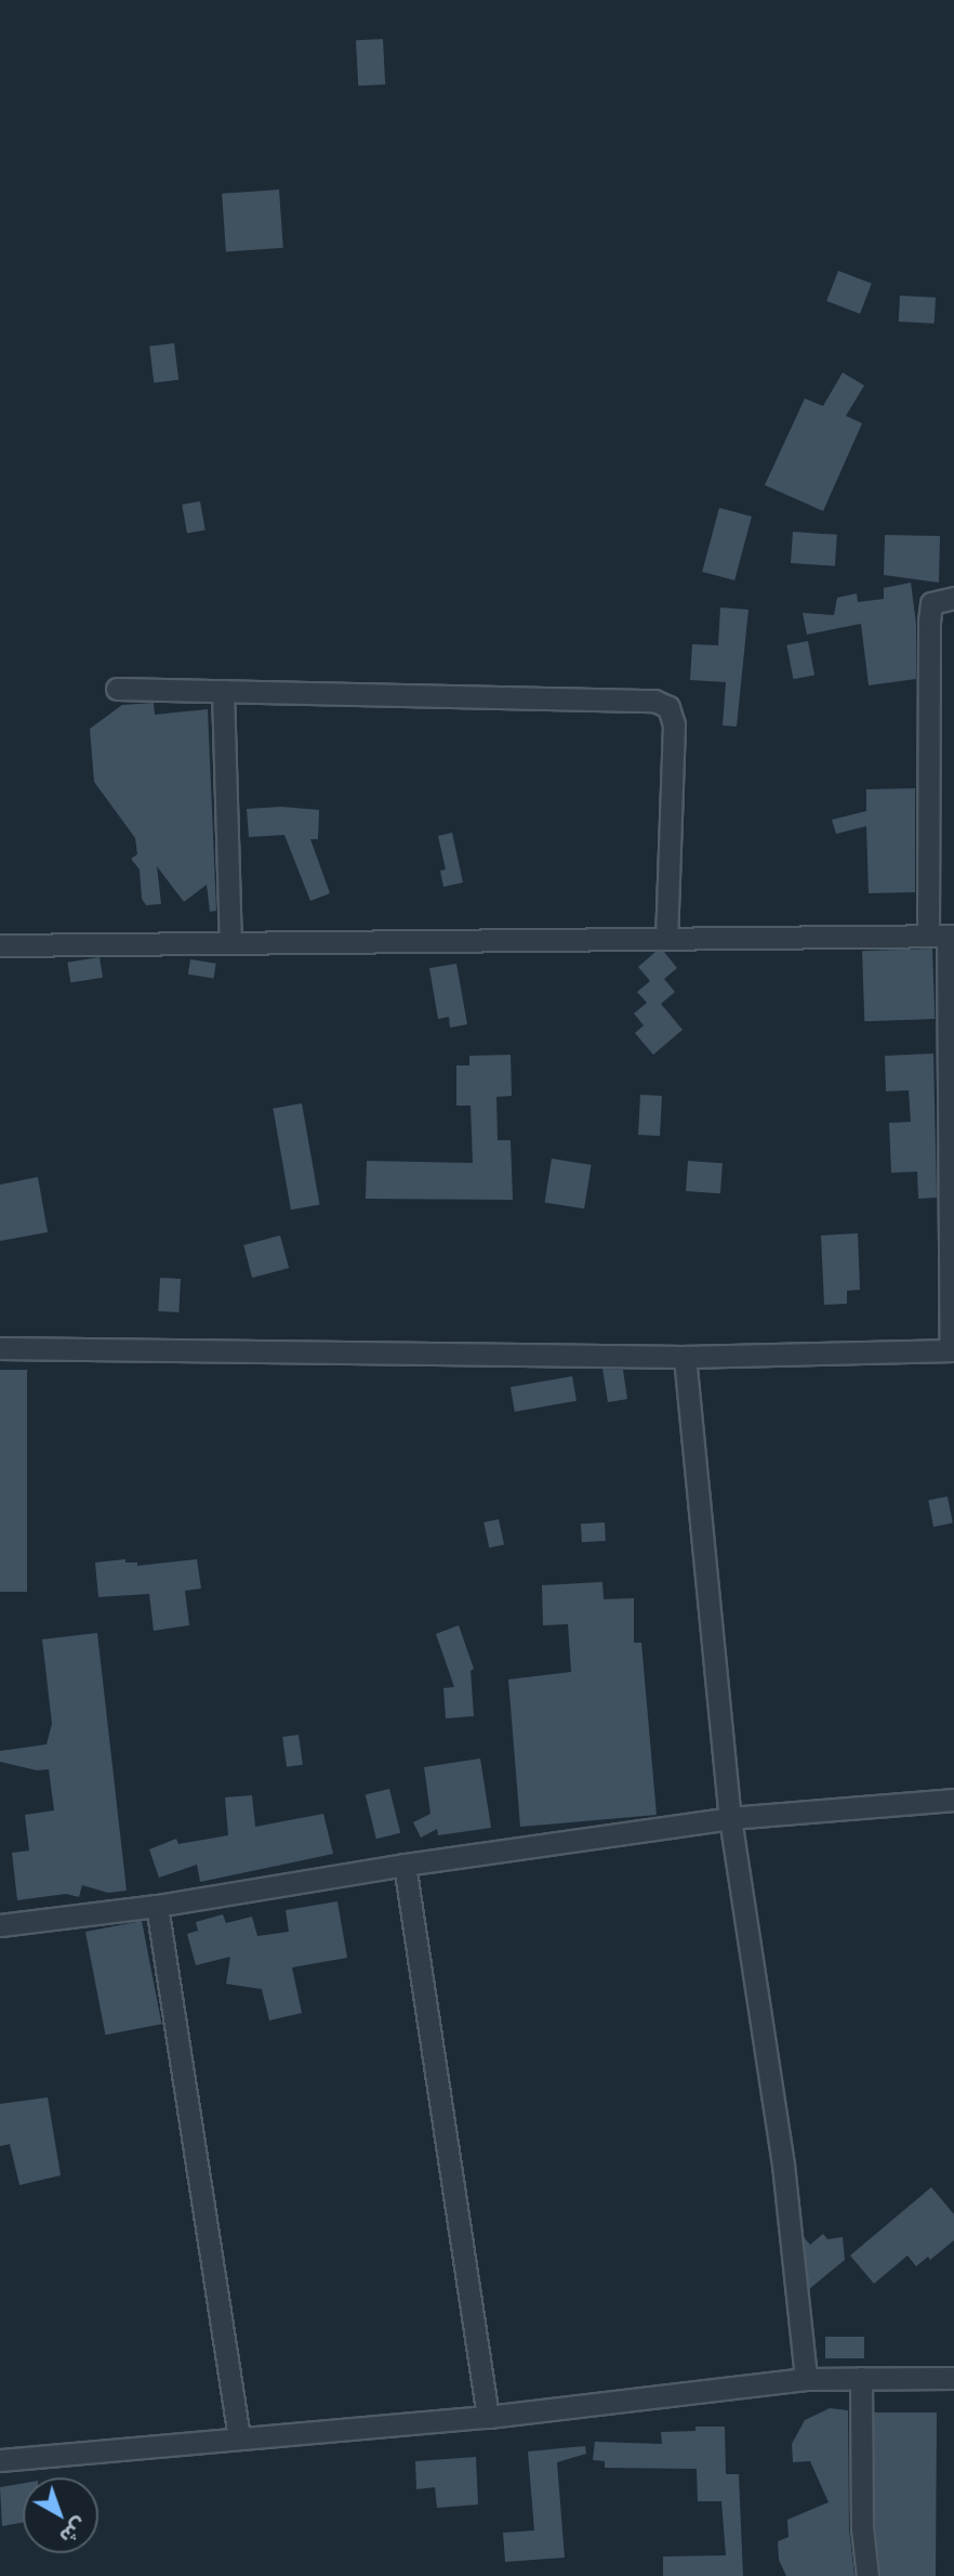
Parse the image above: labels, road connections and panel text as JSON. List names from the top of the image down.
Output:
{
  "north": "bottom right"
}
